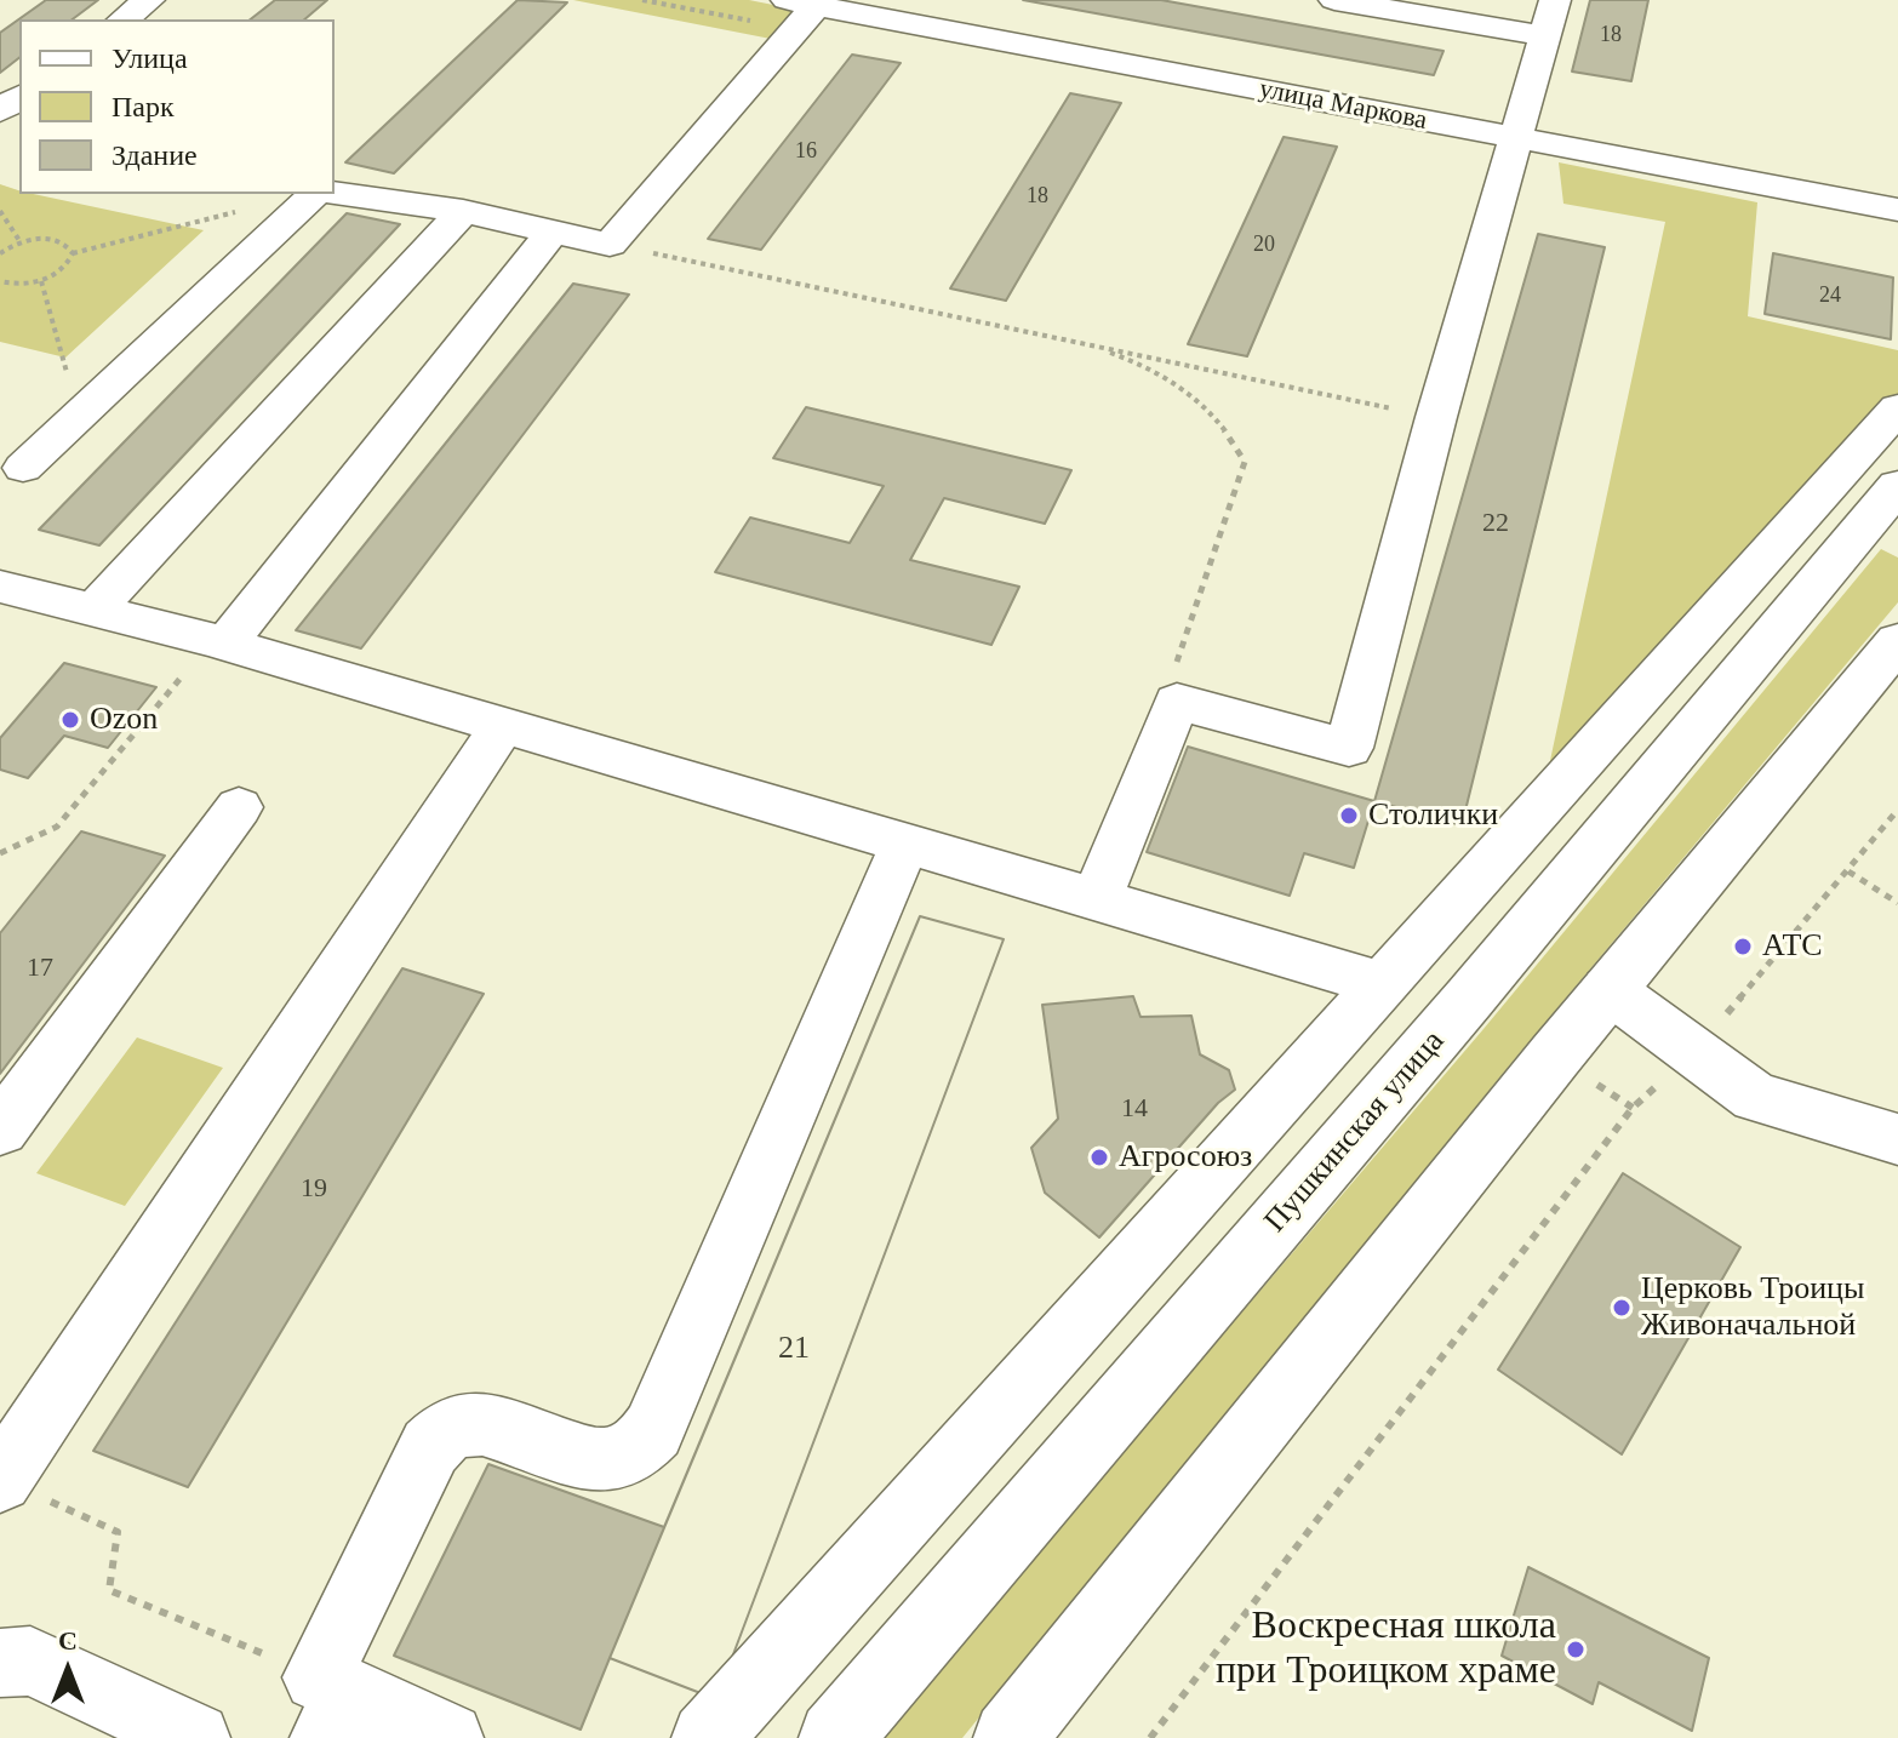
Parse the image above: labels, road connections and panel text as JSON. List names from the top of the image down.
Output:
{
  "streets": {
    "main road": ["Пушкинская улица"],
    "street": ["улица Маркова"]
  },
  "places": [
    "Ozon",
    "Столички",
    "АТС",
    "Агросоюз",
    "Церковь Троицы Живоначальной",
    "Воскресная школа при Троицком храме"
  ],
  "house_numbers": [
    "18",
    "16",
    "18",
    "20",
    "24",
    "22",
    "17",
    "14",
    "19",
    "21"
  ],
  "legend": ["Улица", "Парк", "Здание"],
  "north": "top"
}
